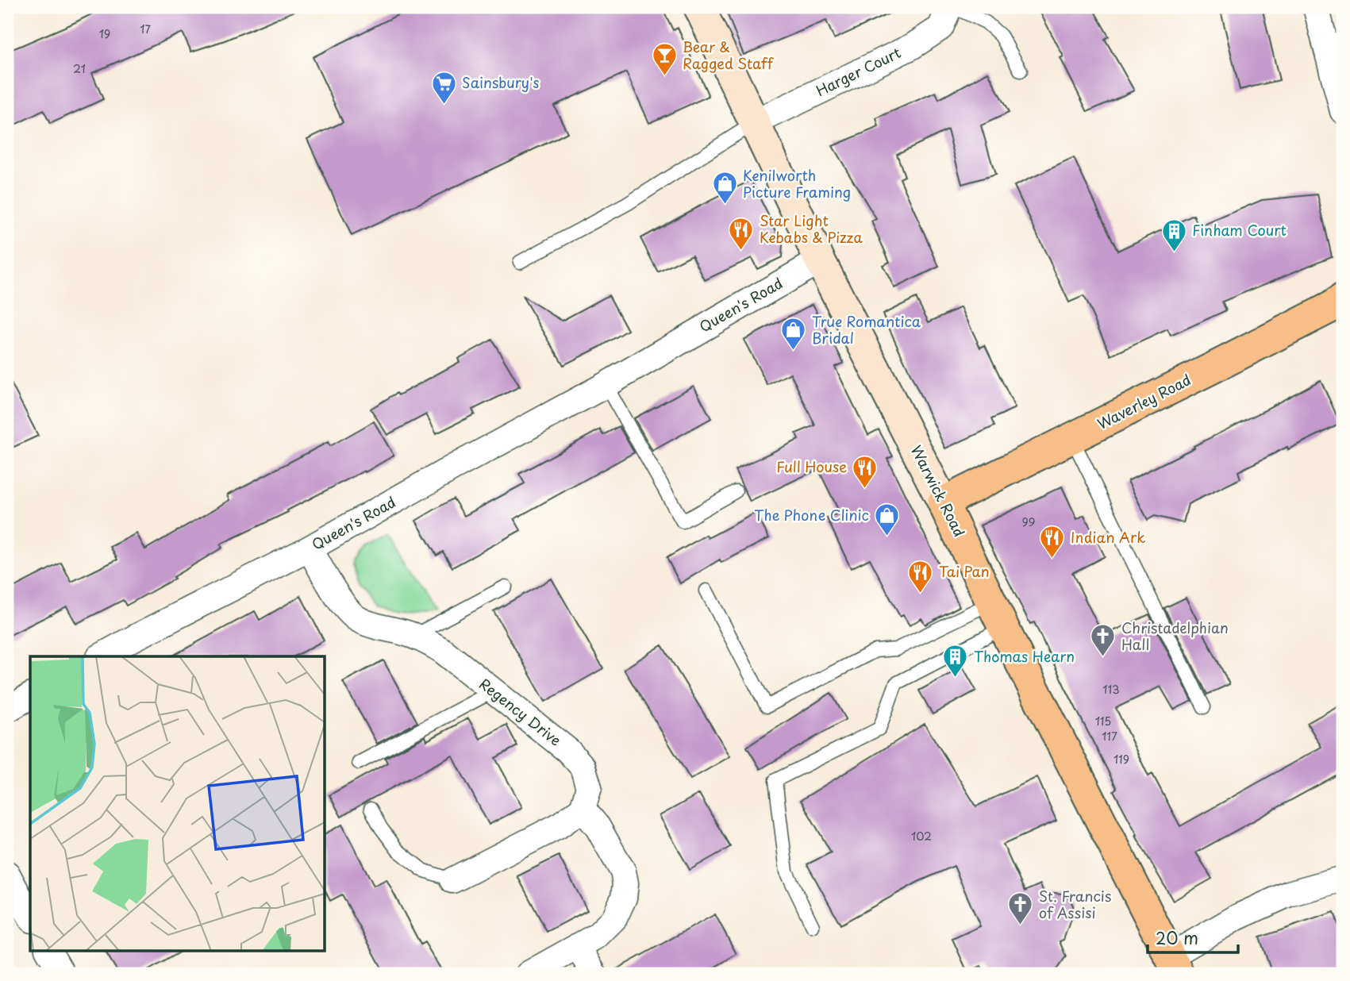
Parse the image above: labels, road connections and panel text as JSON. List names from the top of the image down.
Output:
{
  "streets": {
    "main road": ["Waverley Road", "Warwick Road"],
    "street": ["Harger Court", "Queen's Road", "Regency Drive"]
  },
  "crossings": [
    ["Harger Court", "Warwick Road"],
    ["Queen's Road", "Warwick Road"],
    ["Queen's Road", "Regency Drive"],
    ["Waverley Road", "Warwick Road"]
  ],
  "places": {
    "bar": ["Bear & Ragged Staff"],
    "supermarket": ["Sainsbury's"],
    "shop": ["Kenilworth Picture Framing", "True Romantica Bridal", "The Phone Clinic"],
    "restaurant": [
      "Star Light Kebabs & Pizza",
      "Full House",
      "Indian Ark",
      "Tai Pan"
    ],
    "building": ["Finham Court", "Thomas Hearn"],
    "church": ["Christadelphian Hall", "St. Francis of Assisi"]
  },
  "house_numbers": [
    "17",
    "19",
    "21",
    "99",
    "113",
    "115",
    "117",
    "119",
    "102"
  ],
  "scale_bar": "20 m"
}
